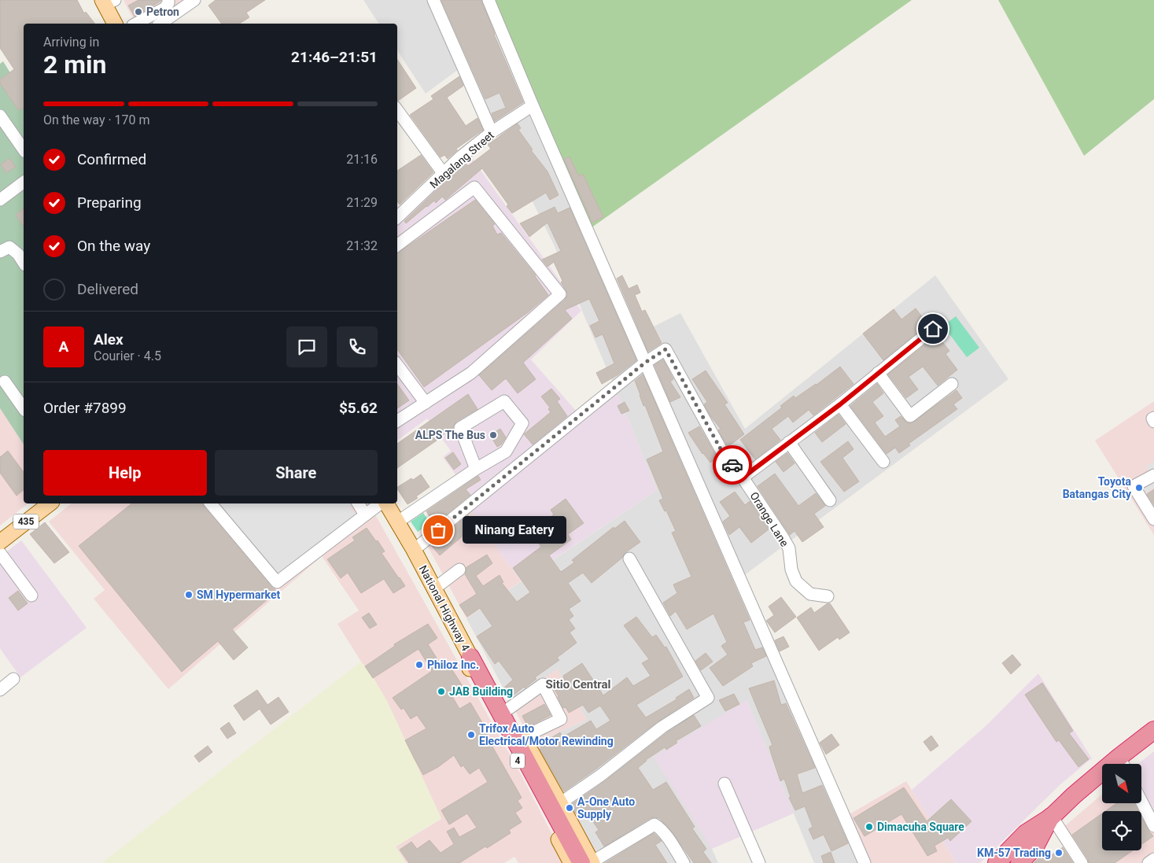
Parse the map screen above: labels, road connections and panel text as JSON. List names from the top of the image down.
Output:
{
  "streets": {
    "main road": ["435", "National Highway 4", "4"],
    "street": ["Magalang Street", "Orange Lane"]
  },
  "districts": ["Sitio Central"],
  "places": [
    "Petron",
    "ALPS The Bus",
    "Toyota Batangas City",
    "Ninang Eatery",
    "SM Hypermarket",
    "Philoz Inc.",
    "JAB Building",
    "Trifox Auto Electrical/Motor Rewinding",
    "A-One Auto Supply",
    "Dimacuha Square",
    "KM-57 Trading"
  ],
  "north": "bottom right",
  "page": {
    "heading": ["2 min", "Arriving in", "21:46–21:51"],
    "panel": [
      "Alex",
      "Courier · 4.5",
      "Order #7899",
      "$5.62"
    ],
    "bar": "On the way · 170 m",
    "list": [
      ["Confirmed", "21:16"],
      ["Preparing", "21:29"],
      ["On the way", "21:32"],
      "Delivered"
    ],
    "round": "A",
    "buttons": ["Help", "Share"],
    "bubble": "Ninang Eatery"
  }
}
